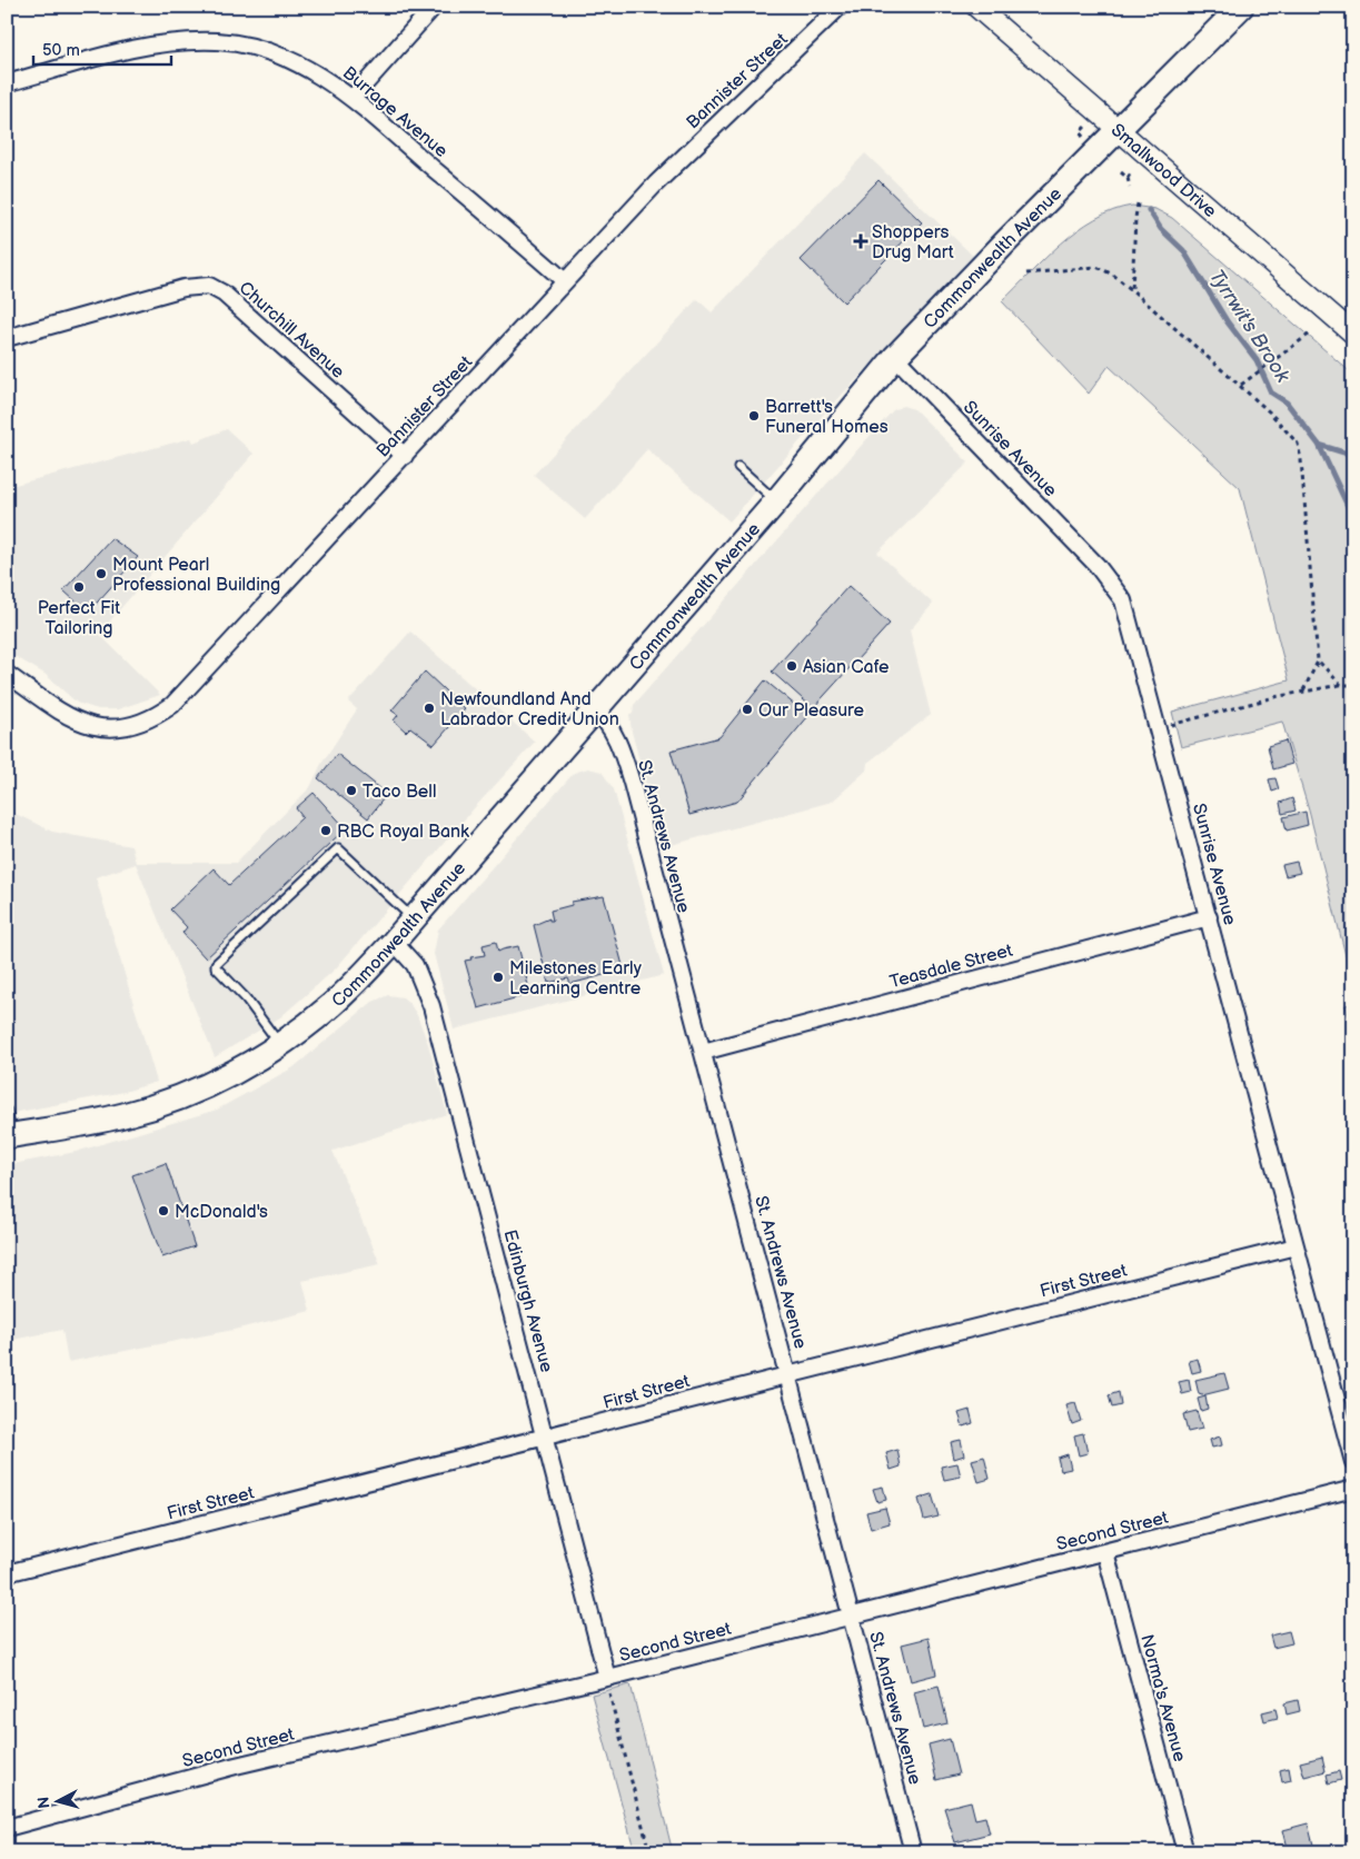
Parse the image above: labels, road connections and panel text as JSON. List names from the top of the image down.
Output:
{
  "streets": {
    "main road": ["Commonwealth Avenue"],
    "street": [
      "Bannister Street",
      "Burrage Avenue",
      "Smallwood Drive",
      "Churchill Avenue",
      "Sunrise Avenue",
      "St. Andrews Avenue",
      "Teasdale Street",
      "First Street",
      "Edinburgh Avenue",
      "Second Street",
      "Norma's Avenue"
    ]
  },
  "crossings": [
    ["Bannister Street", "Burrage Avenue"],
    ["Bannister Street", "Churchill Avenue"],
    ["Smallwood Drive", "Commonwealth Avenue"],
    ["Commonwealth Avenue", "Sunrise Avenue"],
    ["Commonwealth Avenue", "St. Andrews Avenue"],
    ["Commonwealth Avenue", "Edinburgh Avenue"],
    ["Sunrise Avenue", "Teasdale Street"],
    ["Sunrise Avenue", "First Street"],
    ["St. Andrews Avenue", "Teasdale Street"],
    ["St. Andrews Avenue", "First Street"],
    ["St. Andrews Avenue", "Second Street"],
    ["First Street", "Edinburgh Avenue"],
    ["Edinburgh Avenue", "Second Street"],
    ["Second Street", "Norma's Avenue"]
  ],
  "water": ["Tyrrwit's Brook"],
  "places": {
    "health": ["Shoppers Drug Mart"],
    "other": [
      "Barrett's Funeral Homes",
      "Mount Pearl Professional Building",
      "Perfect Fit Tailoring",
      "Asian Cafe",
      "Newfoundland And Labrador Credit Union",
      "Our Pleasure",
      "Taco Bell",
      "RBC Royal Bank",
      "Milestones Early Learning Centre",
      "McDonald's"
    ]
  },
  "scale_bar": "50 m",
  "north": "left"
}
